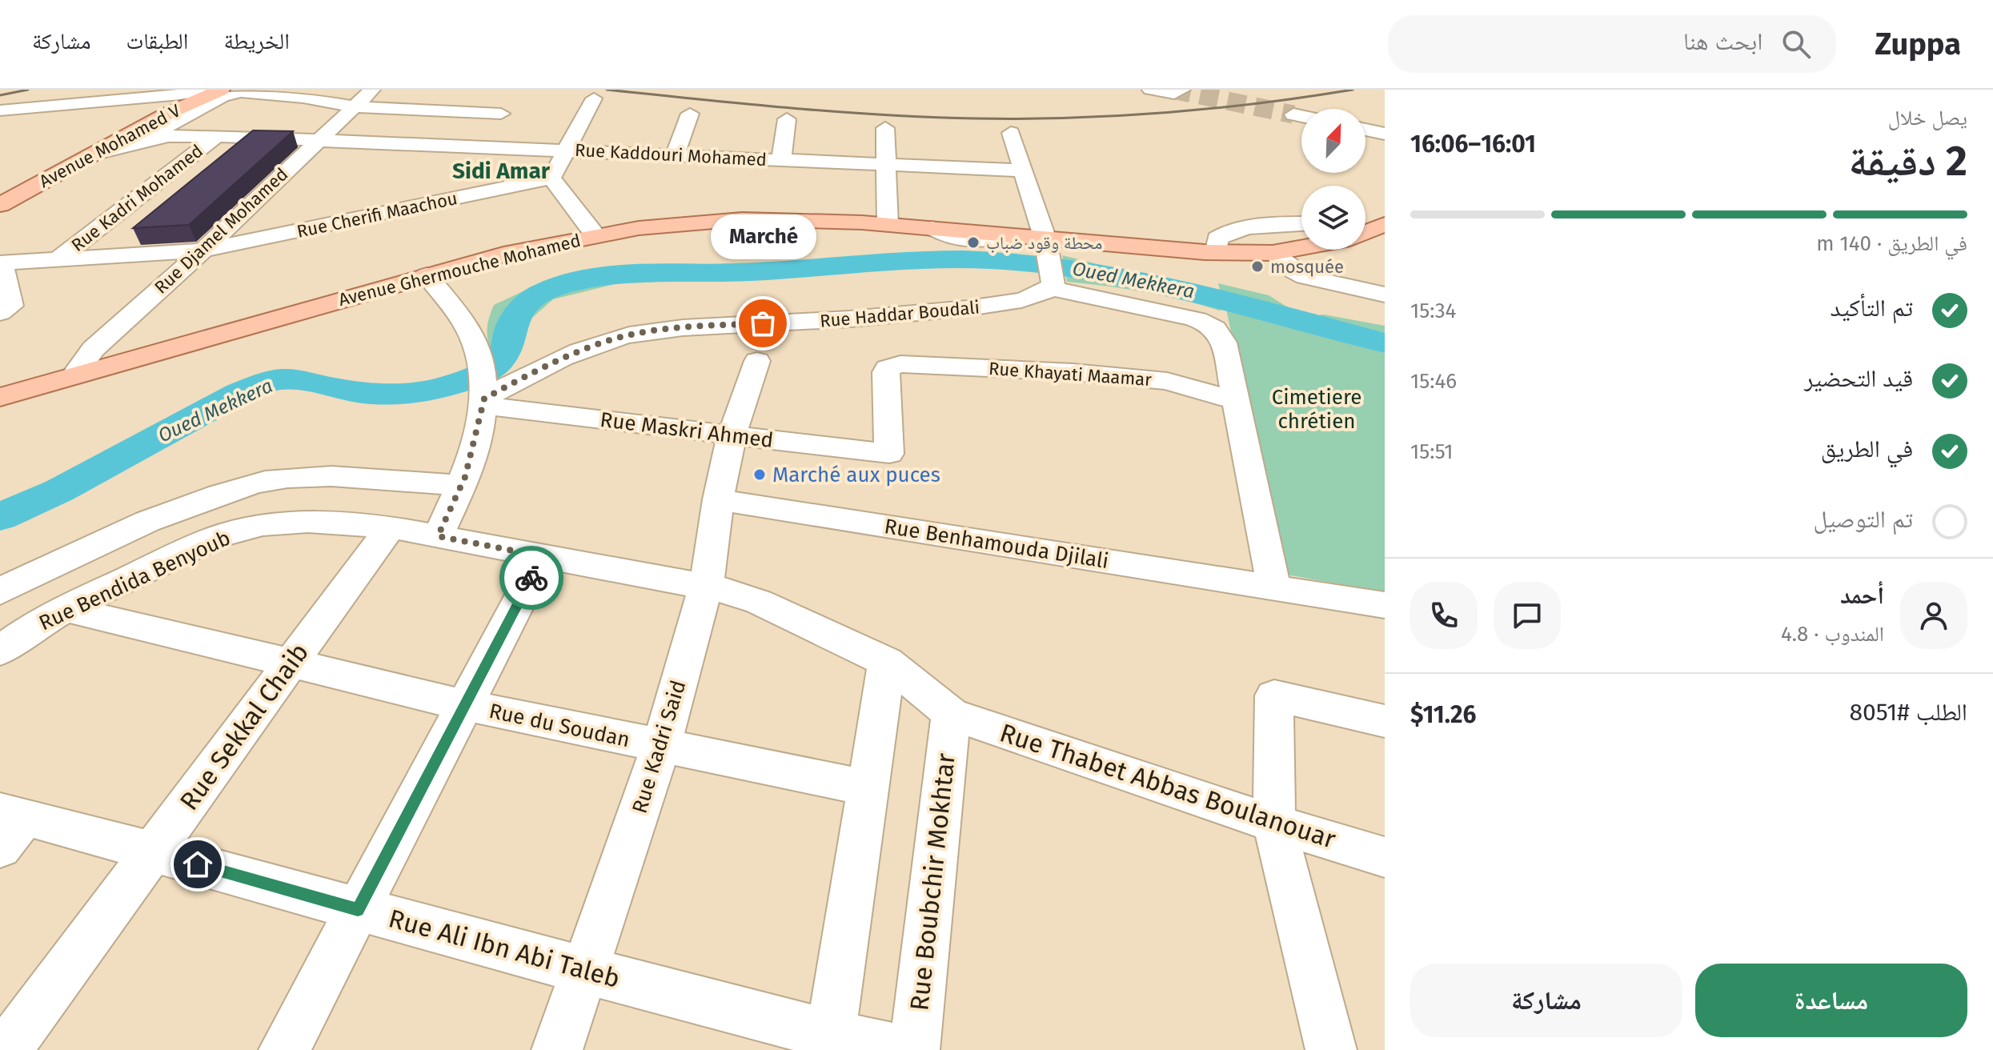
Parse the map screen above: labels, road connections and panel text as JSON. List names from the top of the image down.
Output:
{
  "streets": {
    "main road": ["Avenue Mohamed V", "Avenue Ghermouche Mohamed"],
    "street": [
      "Rue Kaddouri Mohamed",
      "Rue Kadri Mohamed",
      "Rue Cherifi Maachou",
      "Rue Djamel Mohamed",
      "Rue Haddar Boudali",
      "Rue Khayati Maamar",
      "Rue Maskri Ahmed",
      "Rue Benhamouda Djilali",
      "Rue Bendida Benyoub",
      "Rue du Soudan",
      "Rue Sekkal Chaib",
      "Rue Kadri Said",
      "Rue Thabet Abbas Boulanouar",
      "Rue Boubchir Mokhtar",
      "Rue Ali Ibn Abi Taleb"
    ]
  },
  "crossings": [
    ["Avenue Mohamed V", "Rue Kaddouri Mohamed"],
    ["Rue Kaddouri Mohamed", "Rue Kadri Mohamed"],
    ["Rue Kaddouri Mohamed", "Rue Djamel Mohamed"],
    ["Rue Kadri Mohamed", "Rue Cherifi Maachou"],
    ["Rue Cherifi Maachou", "Rue Djamel Mohamed"],
    ["Rue Djamel Mohamed", "Avenue Ghermouche Mohamed"],
    ["Rue Haddar Boudali", "Rue Maskri Ahmed"],
    ["Rue Khayati Maamar", "Rue Maskri Ahmed"],
    ["Rue Maskri Ahmed", "Rue Kadri Said"],
    ["Rue Benhamouda Djilali", "Rue Kadri Said"],
    ["Rue Bendida Benyoub", "Rue du Soudan"],
    ["Rue Bendida Benyoub", "Rue Sekkal Chaib"],
    ["Rue Bendida Benyoub", "Rue Kadri Said"],
    ["Rue Bendida Benyoub", "Rue Thabet Abbas Boulanouar"],
    ["Rue Bendida Benyoub", "Rue Boubchir Mokhtar"],
    ["Rue du Soudan", "Rue Sekkal Chaib"],
    ["Rue du Soudan", "Rue Kadri Said"],
    ["Rue Sekkal Chaib", "Rue Ali Ibn Abi Taleb"],
    ["Rue Kadri Said", "Rue Ali Ibn Abi Taleb"],
    ["Rue Thabet Abbas Boulanouar", "Rue Boubchir Mokhtar"]
  ],
  "districts": ["Sidi Amar"],
  "water": ["Oued Mekkera"],
  "parks": ["Cimetiere chrétien"],
  "places": [
    "محطة وقود ضباب",
    "mosquée",
    "Marché",
    "Marché aux puces"
  ],
  "north": "top right",
  "page": {
    "header": "Zuppa",
    "search": "ابحث هنا",
    "nav": ["الخريطة", "الطبقات", "مشاركة"],
    "heading": ["2 دقيقة", "يصل خلال", "16:01–16:06"],
    "panel": [
      "أحمد",
      "المندوب · 4.8",
      "الطلب #8051",
      "$11.26"
    ],
    "bar": "في الطريق · 140 m",
    "bubble": "Marché",
    "list": [
      ["تم التأكيد", "15:34"],
      ["قيد التحضير", "15:46"],
      ["في الطريق", "15:51"],
      "تم التوصيل"
    ],
    "buttons": ["مساعدة", "مشاركة"]
  }
}
